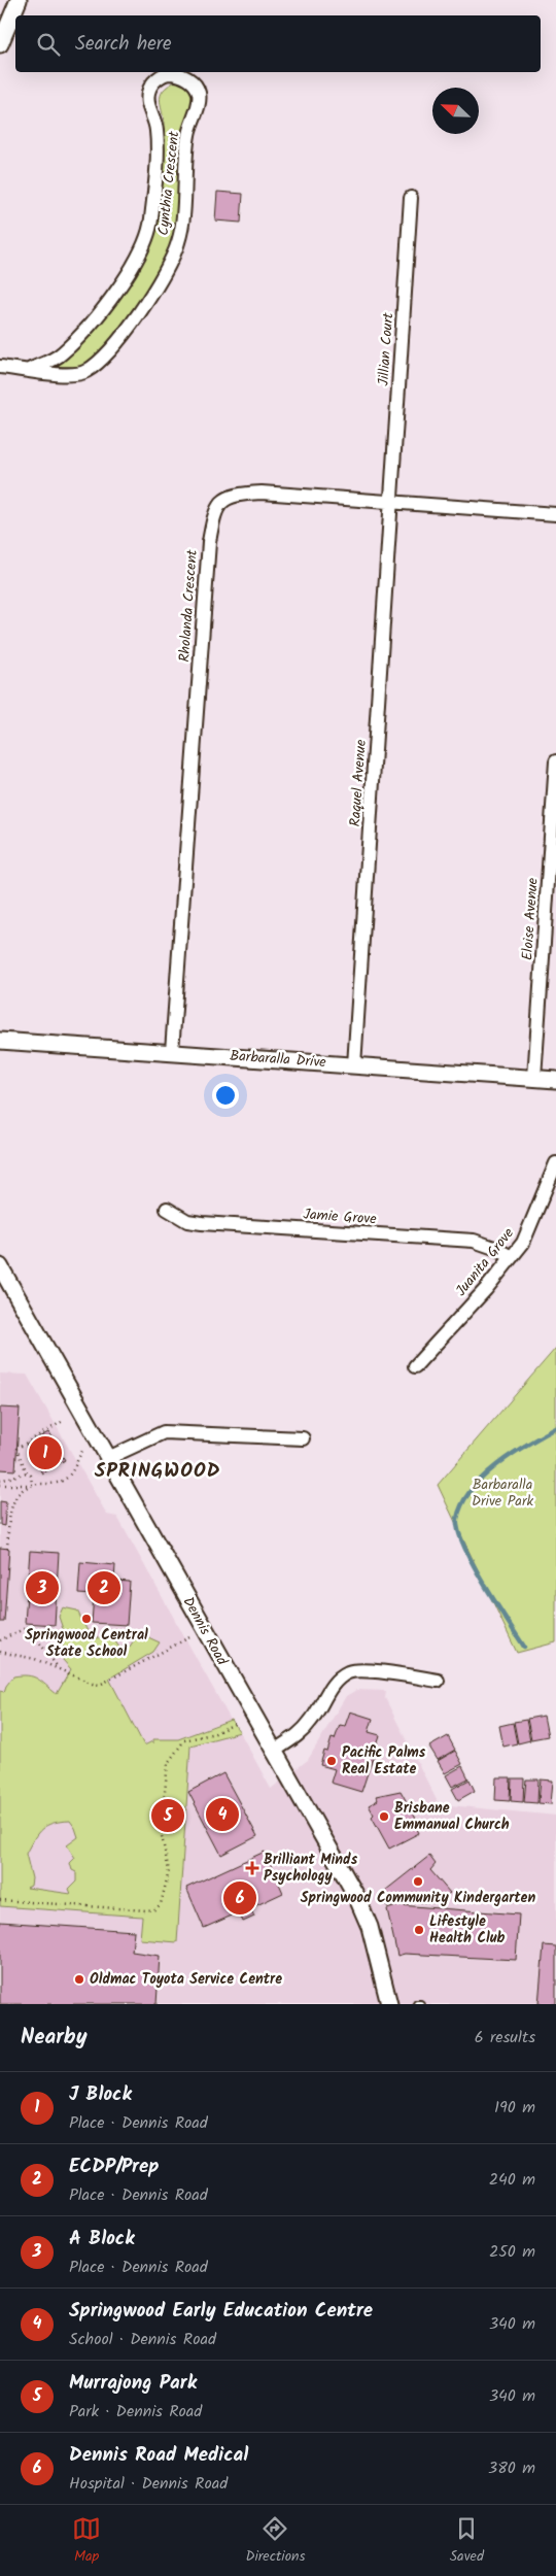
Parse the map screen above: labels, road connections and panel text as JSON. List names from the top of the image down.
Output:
{
  "streets": {
    "street": [
      "Cynthia Crescent",
      "Jillian Court",
      "Rholanda Crescent",
      "Raquel Avenue",
      "Eloise Avenue",
      "Barbaralla Drive",
      "Jamie Grove",
      "Juanita Grove",
      "Dennis Road"
    ]
  },
  "crossings": [
    ["Jillian Court", "Rholanda Crescent"],
    ["Jillian Court", "Raquel Avenue"],
    ["Rholanda Crescent", "Raquel Avenue"],
    ["Rholanda Crescent", "Barbaralla Drive"],
    ["Raquel Avenue", "Barbaralla Drive"],
    ["Eloise Avenue", "Barbaralla Drive"],
    ["Jamie Grove", "Juanita Grove"]
  ],
  "districts": ["SPRINGWOOD"],
  "parks": ["Barbaralla Drive Park"],
  "places": {
    "other": [
      "Springwood Central State School",
      "Pacific Palms Real Estate",
      "Brisbane Emmanual Church",
      "Springwood Community Kindergarten",
      "Lifestyle Health Club",
      "Oldmac Toyota Service Centre"
    ],
    "health": ["Brilliant Minds Psychology"]
  },
  "north": "top left",
  "page": {
    "search": "Search here",
    "pins": [
      "1",
      "2",
      "3",
      "4",
      "5",
      "6"
    ],
    "heading": ["Nearby", "6 results"],
    "list": [
      {
        "mark": "1",
        "name": "J Block",
        "note": "Place · Dennis Road",
        "value": "190 m"
      },
      {
        "mark": "2",
        "name": "ECDP/Prep",
        "note": "Place · Dennis Road",
        "value": "240 m"
      },
      {
        "mark": "3",
        "name": "A Block",
        "note": "Place · Dennis Road",
        "value": "250 m"
      },
      {
        "mark": "4",
        "name": "Springwood Early Education Centre",
        "note": "School · Dennis Road",
        "value": "340 m"
      },
      {
        "mark": "5",
        "name": "Murrajong Park",
        "note": "Park · Dennis Road",
        "value": "340 m"
      },
      {
        "mark": "6",
        "name": "Dennis Road Medical",
        "note": "Hospital · Dennis Road",
        "value": "380 m"
      }
    ],
    "nav": ["Map", "Directions", "Saved"]
  }
}
